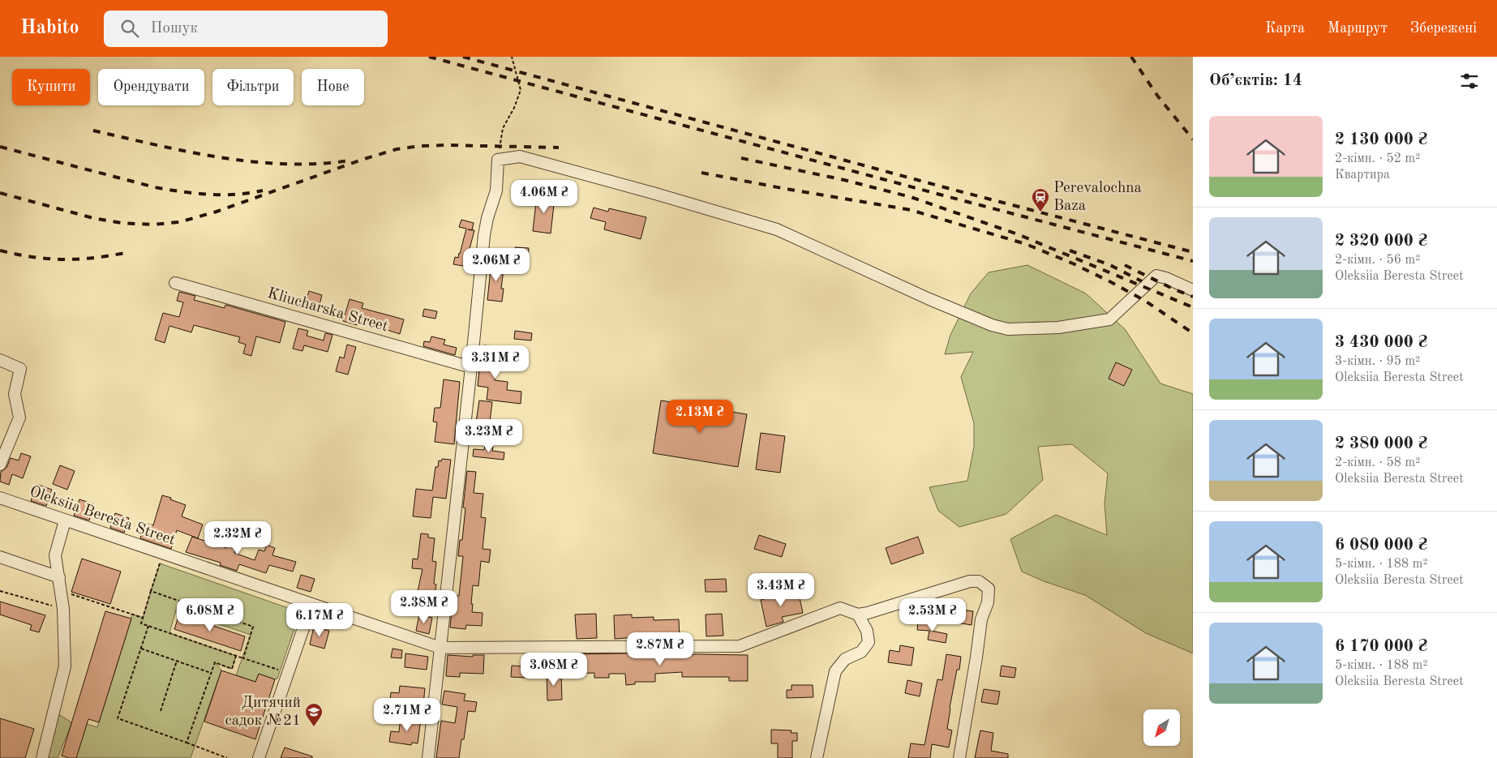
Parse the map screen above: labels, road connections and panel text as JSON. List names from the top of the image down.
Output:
{
  "streets": {
    "street": ["Kliucharska Street", "Oleksiia Beresta Street"]
  },
  "places": {
    "station": ["Perevalochna Baza"],
    "school or university": ["Дитячий садок №21"]
  },
  "north": "bottom left",
  "page": {
    "header": "Habito",
    "search": "Пошук",
    "nav": ["Карта", "Маршрут", "Збережені"],
    "heading": "Об’єктів: 14",
    "chip": [
      "Купити",
      "Орендувати",
      "Фільтри",
      "Нове"
    ],
    "list": [
      {
        "name": "2 130 000 ₴",
        "note": "2-кімн. · 52 m² · Квартира"
      },
      {
        "name": "2 320 000 ₴",
        "note": "2-кімн. · 56 m² · Oleksiia Beresta Street"
      },
      {
        "name": "3 430 000 ₴",
        "note": "3-кімн. · 95 m² · Oleksiia Beresta Street"
      },
      {
        "name": "2 380 000 ₴",
        "note": "2-кімн. · 58 m² · Oleksiia Beresta Street"
      },
      {
        "name": "6 080 000 ₴",
        "note": "5-кімн. · 188 m² · Oleksiia Beresta Street"
      },
      {
        "name": "6 170 000 ₴",
        "note": "5-кімн. · 188 m² · Oleksiia Beresta Street"
      }
    ],
    "price": [
      "4.06M ₴",
      "2.06M ₴",
      "3.31M ₴",
      "2.13M ₴",
      "3.23M ₴",
      "2.32M ₴",
      "3.43M ₴",
      "2.38M ₴",
      "6.08M ₴",
      "2.53M ₴",
      "6.17M ₴",
      "2.87M ₴",
      "3.08M ₴",
      "2.71M ₴"
    ]
  }
}
